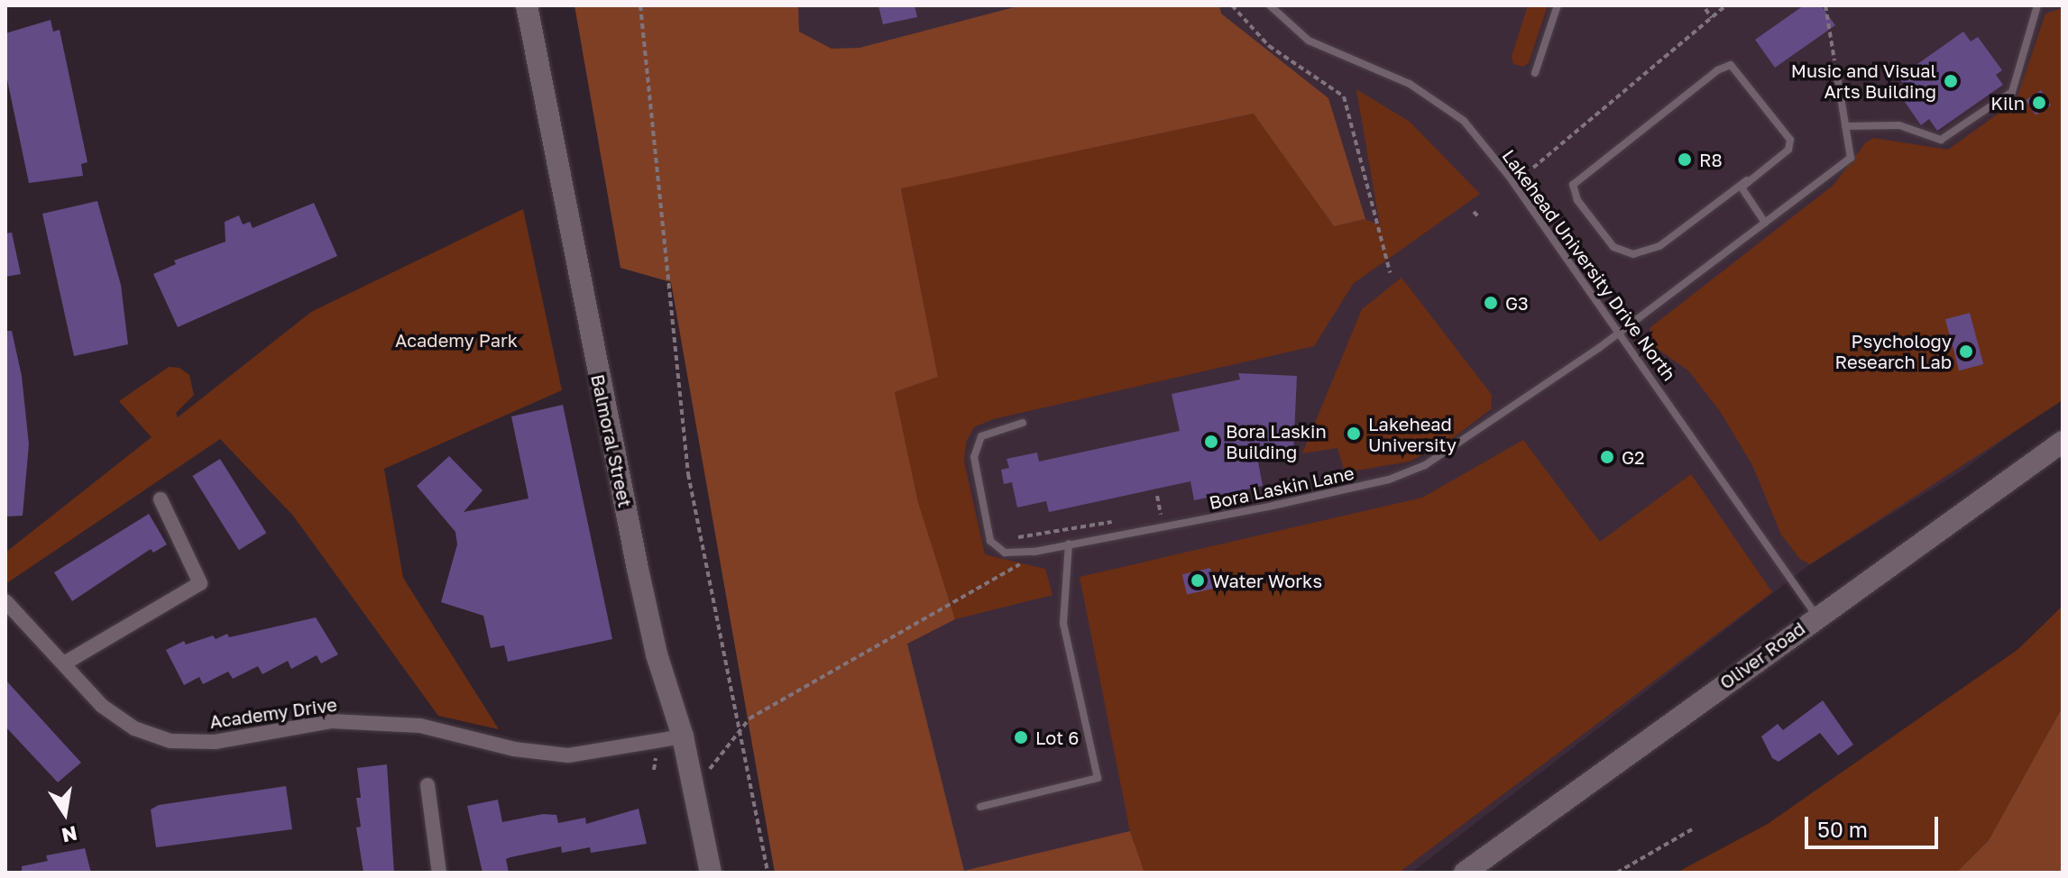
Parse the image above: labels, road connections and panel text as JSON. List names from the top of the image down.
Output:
{
  "streets": {
    "main road": ["Balmoral Street", "Oliver Road"],
    "street": ["Academy Drive"],
    "lane": ["Lakehead University Drive North", "Bora Laskin Lane"]
  },
  "crossings": [
    ["Lakehead University Drive North", "Bora Laskin Lane"],
    ["Lakehead University Drive North", "Oliver Road"],
    ["Balmoral Street", "Academy Drive"]
  ],
  "parks": ["Academy Park"],
  "places": [
    "Music and Visual Arts Building",
    "Kiln",
    "R8",
    "G3",
    "Psychology Research Lab",
    "Lakehead University",
    "Bora Laskin Building",
    "G2",
    "Water Works",
    "Lot 6"
  ],
  "scale_bar": "50 m",
  "north": "bottom"
}
